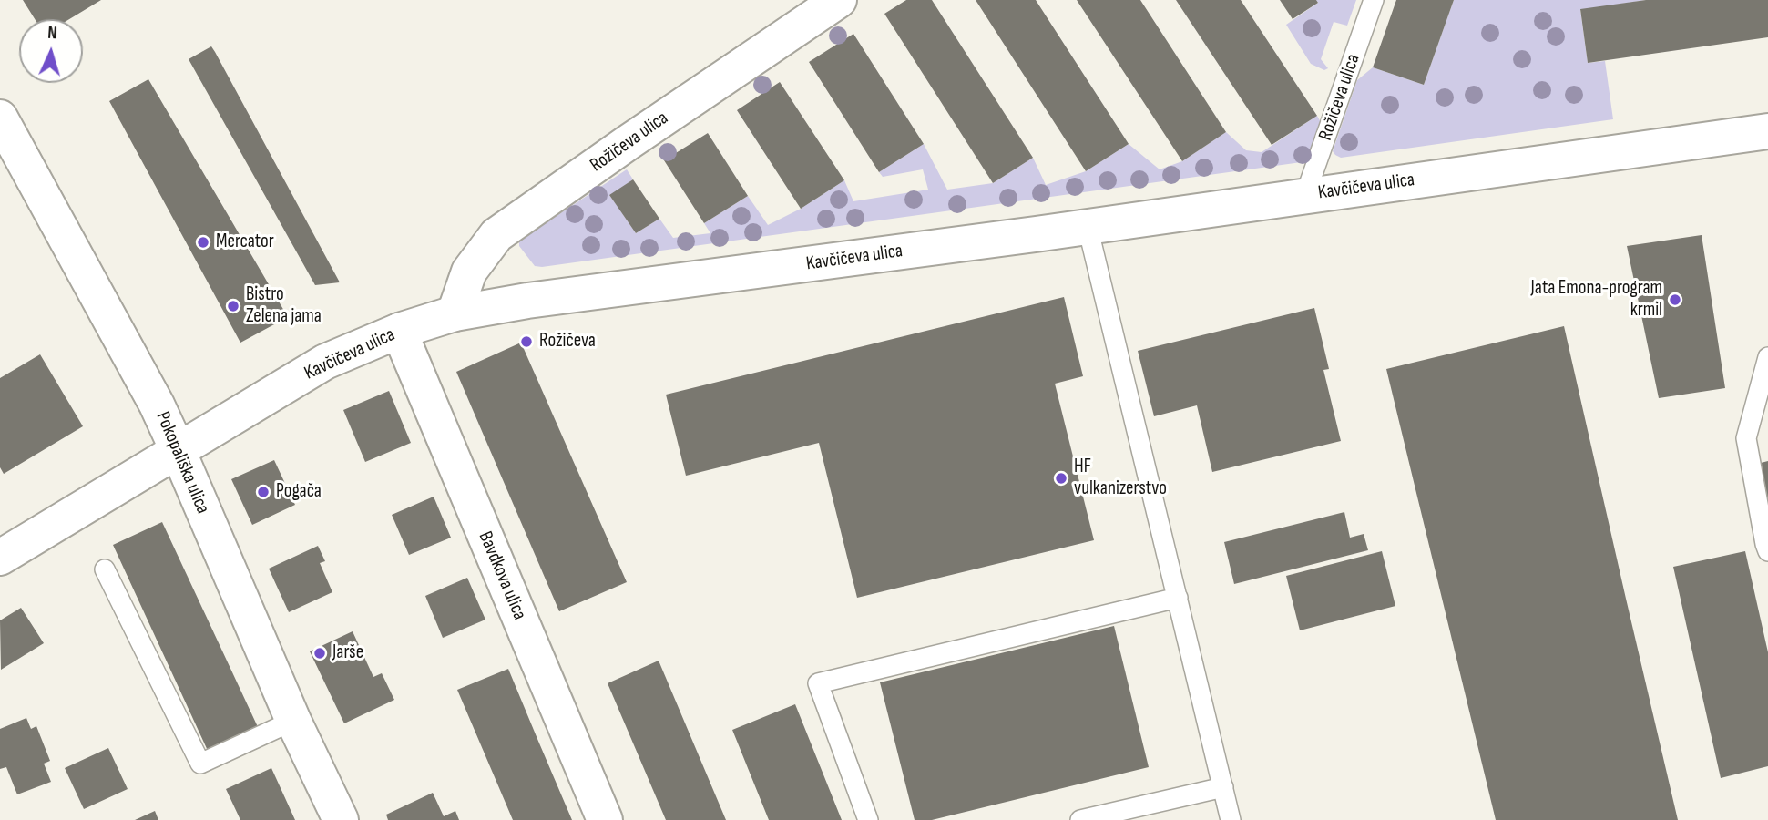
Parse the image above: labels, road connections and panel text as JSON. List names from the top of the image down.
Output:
{
  "streets": {
    "street": [
      "Rožičeva ulica",
      "Kavčičeva ulica",
      "Pokopališka ulica",
      "Bavdkova ulica"
    ]
  },
  "crossings": [
    ["Rožičeva ulica", "Kavčičeva ulica"],
    ["Kavčičeva ulica", "Pokopališka ulica"],
    ["Kavčičeva ulica", "Bavdkova ulica"]
  ],
  "places": [
    "Mercator",
    "Jata Emona-program krmil",
    "Bistro Zelena jama",
    "Rožičeva",
    "HF vulkanizerstvo",
    "Pogača",
    "Jarše"
  ],
  "north": "top"
}
